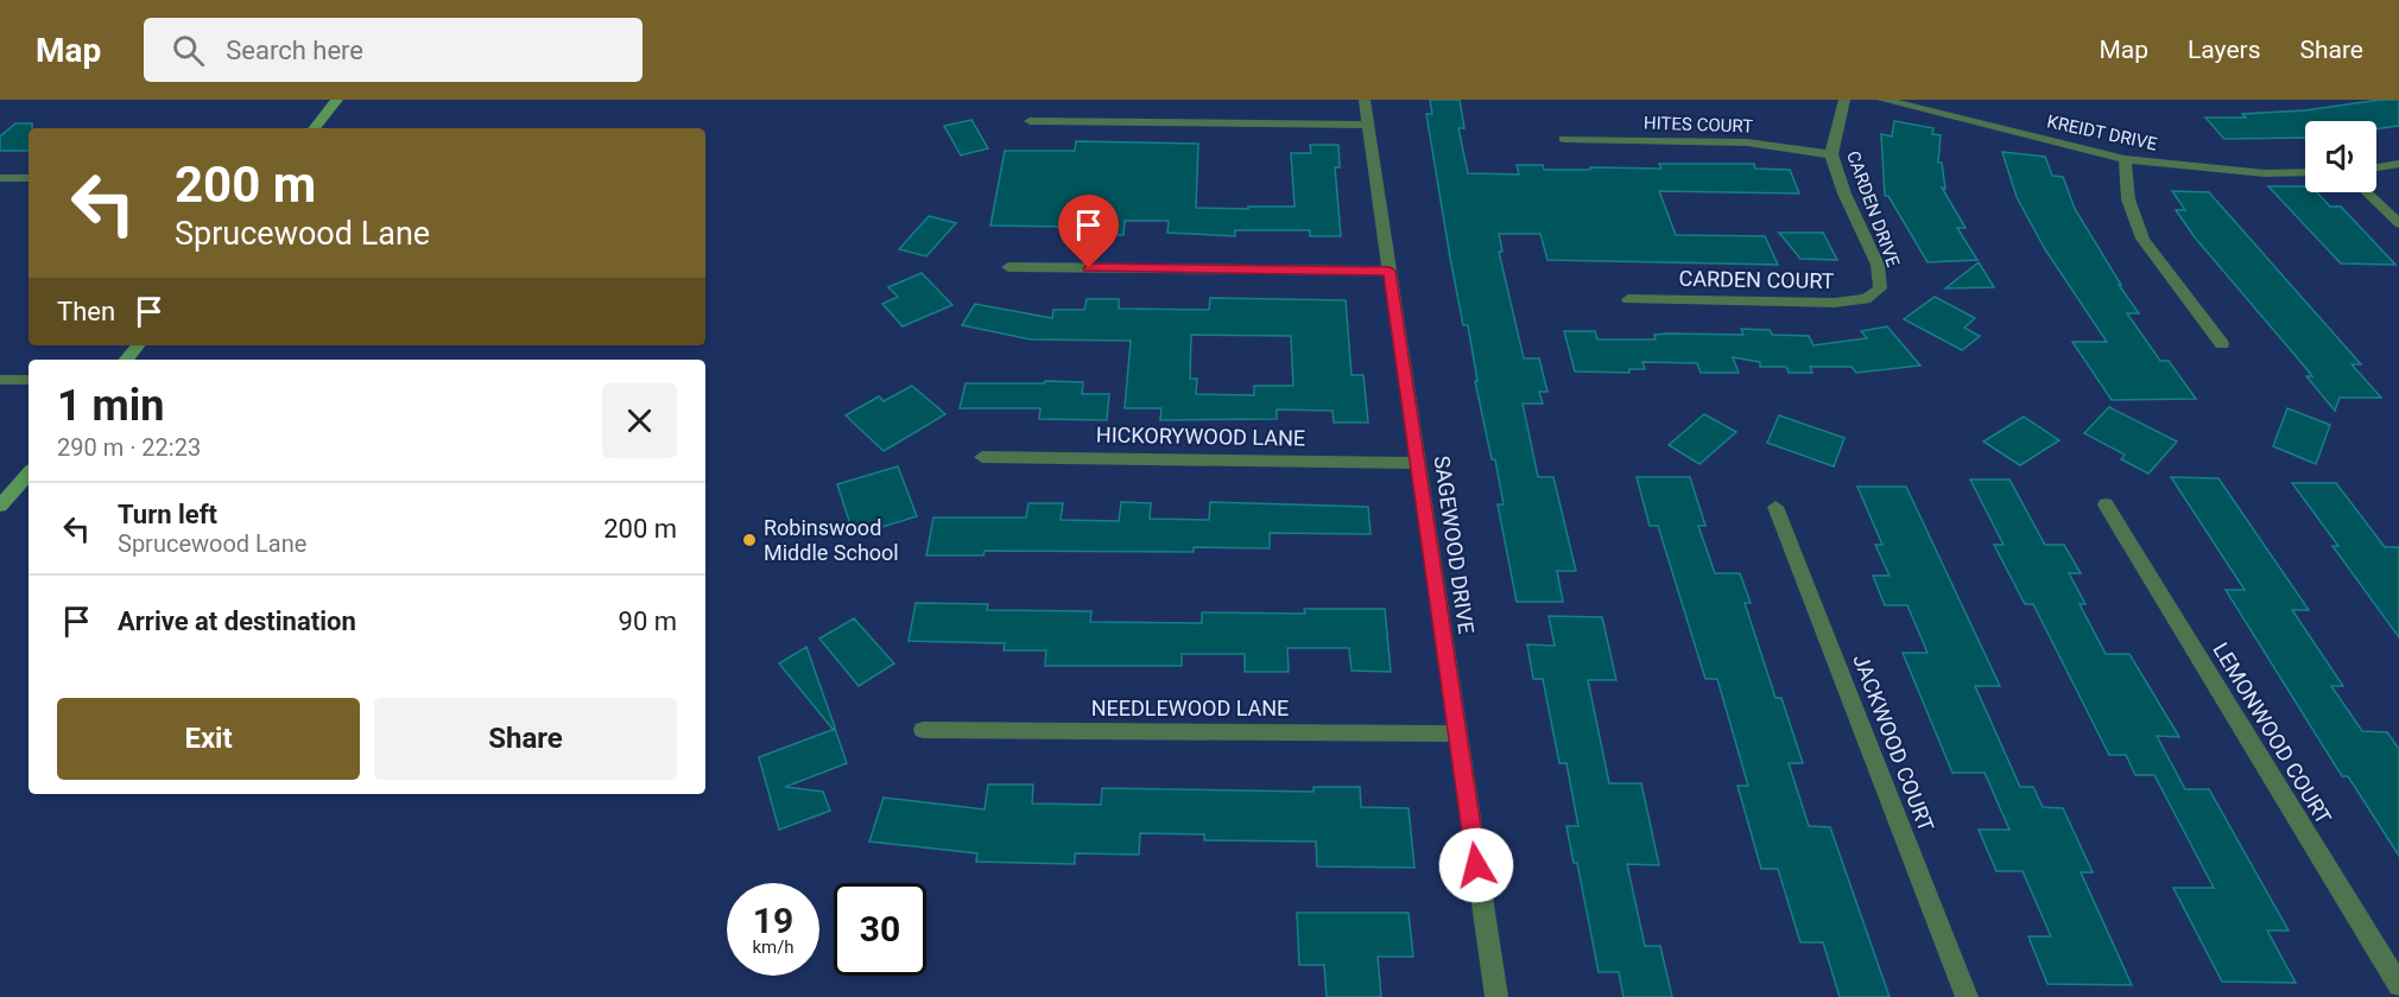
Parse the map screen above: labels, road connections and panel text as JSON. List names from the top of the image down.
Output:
{
  "streets": {
    "street": [
      "HITES COURT",
      "KREIDT DRIVE",
      "CARDEN DRIVE",
      "CARDEN COURT",
      "HICKORYWOOD LANE",
      "SAGEWOOD DRIVE",
      "NEEDLEWOOD LANE",
      "LEMONWOOD COURT",
      "JACKWOOD COURT"
    ]
  },
  "crossings": [
    ["HITES COURT", "CARDEN DRIVE"],
    ["CARDEN DRIVE", "CARDEN COURT"],
    ["HICKORYWOOD LANE", "SAGEWOOD DRIVE"],
    ["SAGEWOOD DRIVE", "NEEDLEWOOD LANE"]
  ],
  "places": ["Robinswood Middle School"],
  "page": {
    "header": "Map",
    "search": "Search here",
    "nav": ["Map", "Layers", "Share"],
    "turn": ["200 m", "Sprucewood Lane"],
    "then": "Then",
    "heading": ["1 min", "290 m · 22:23"],
    "list": [
      {
        "name": "Turn left",
        "note": "Sprucewood Lane",
        "value": "200 m"
      },
      {
        "name": "Arrive at destination",
        "value": "90 m"
      }
    ],
    "buttons": ["Exit", "Share"],
    "speed": "19 km/h",
    "limit": "30"
  }
}
